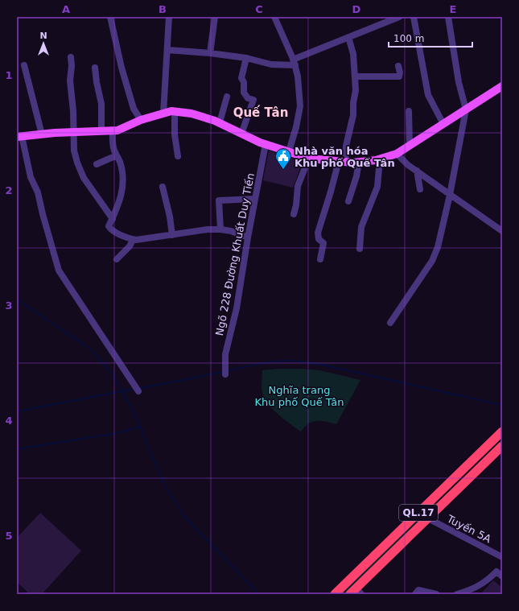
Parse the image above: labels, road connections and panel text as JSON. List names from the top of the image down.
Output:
{
  "streets": {
    "highway": ["QL.17"],
    "street": ["Ngõ 228 Đường Khuất Duy Tiến", "Tuyến 5A"]
  },
  "crossings": [
    ["QL.17", "Tuyến 5A"]
  ],
  "districts": ["Quế Tân"],
  "parks": ["Nghĩa trang Khu phố Quế Tân"],
  "places": {
    "public building": ["Nhà văn hóa Khu phố Quế Tân"]
  },
  "scale_bar": "100 m",
  "north": "top",
  "grid": {
    "columns": [
      "A",
      "B",
      "C",
      "D",
      "E"
    ],
    "rows": [
      "1",
      "2",
      "3",
      "4",
      "5"
    ]
  }
}
